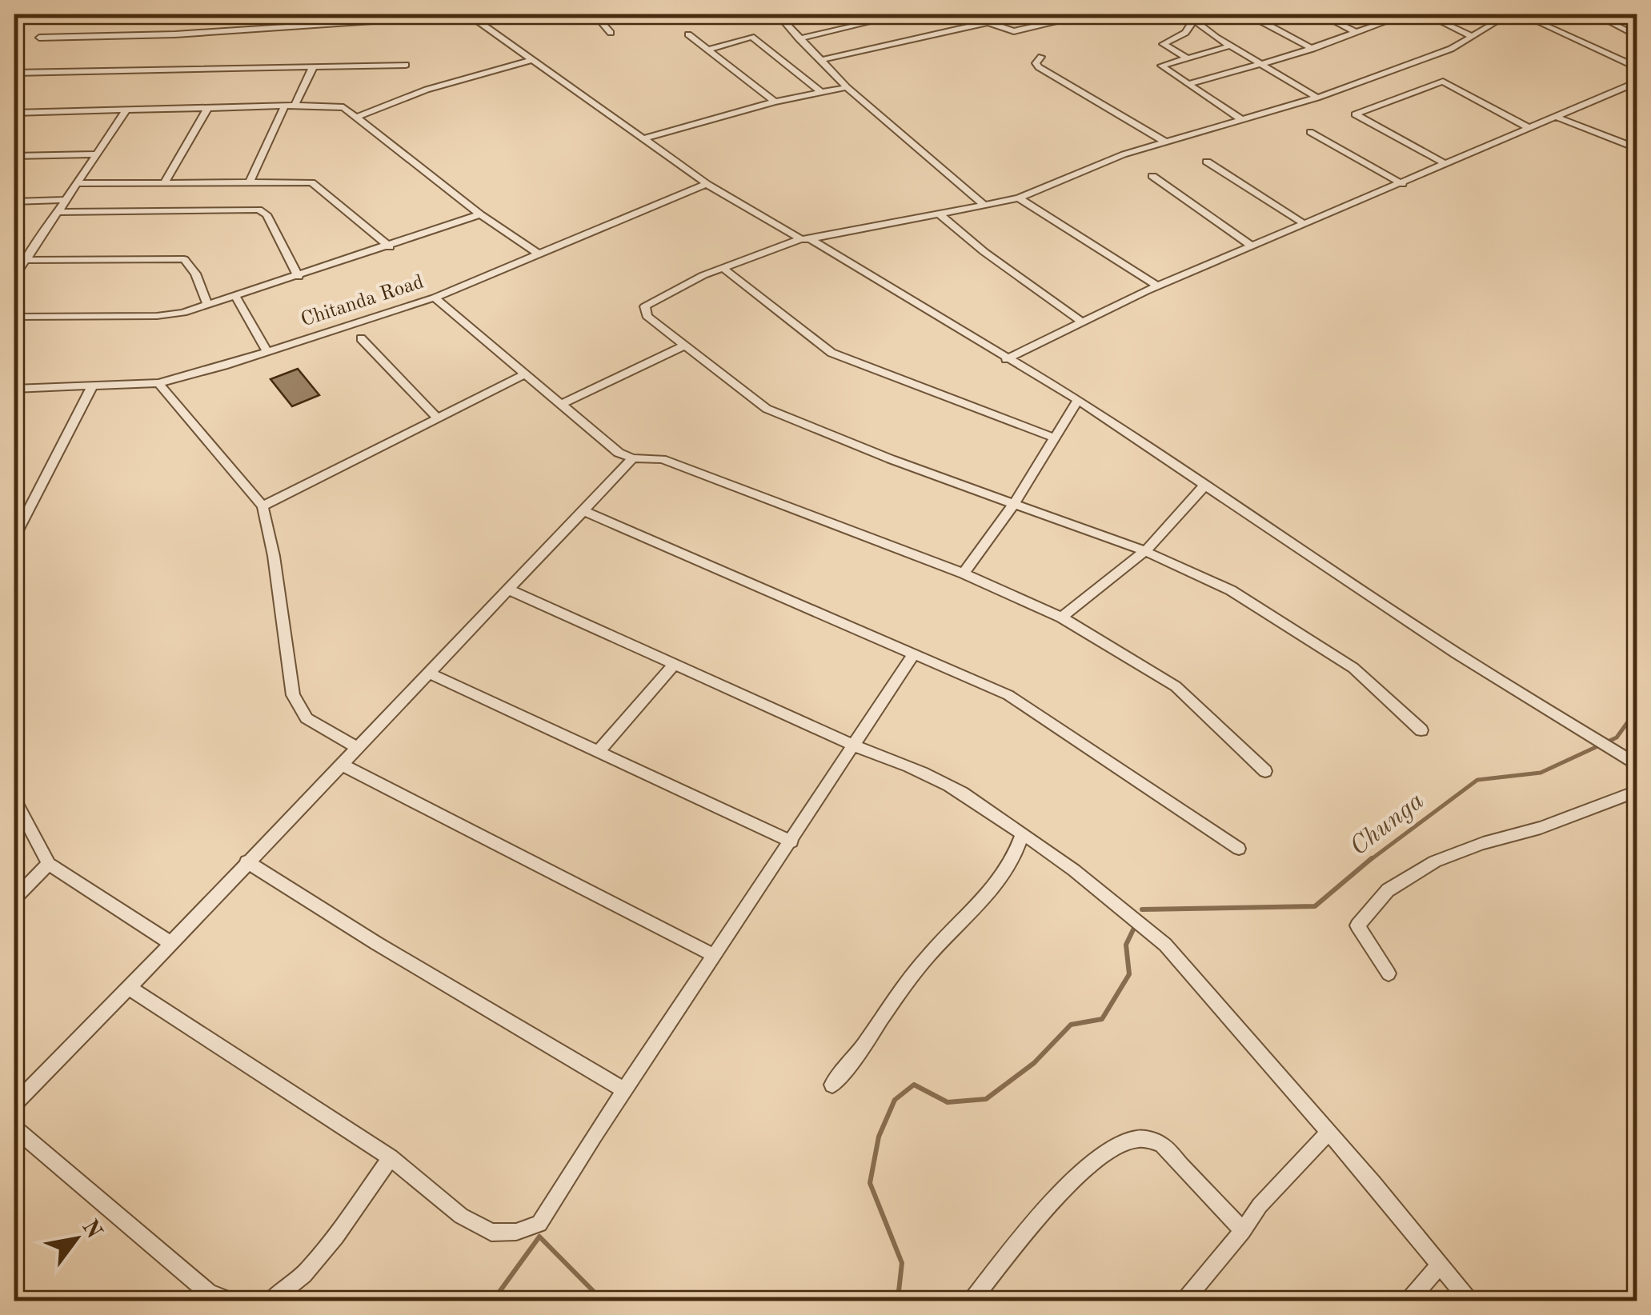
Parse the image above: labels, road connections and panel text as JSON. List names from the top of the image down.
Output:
{
  "streets": {
    "street": ["Chitanda Road"]
  },
  "water": ["Chunga"],
  "north": "top right"
}
